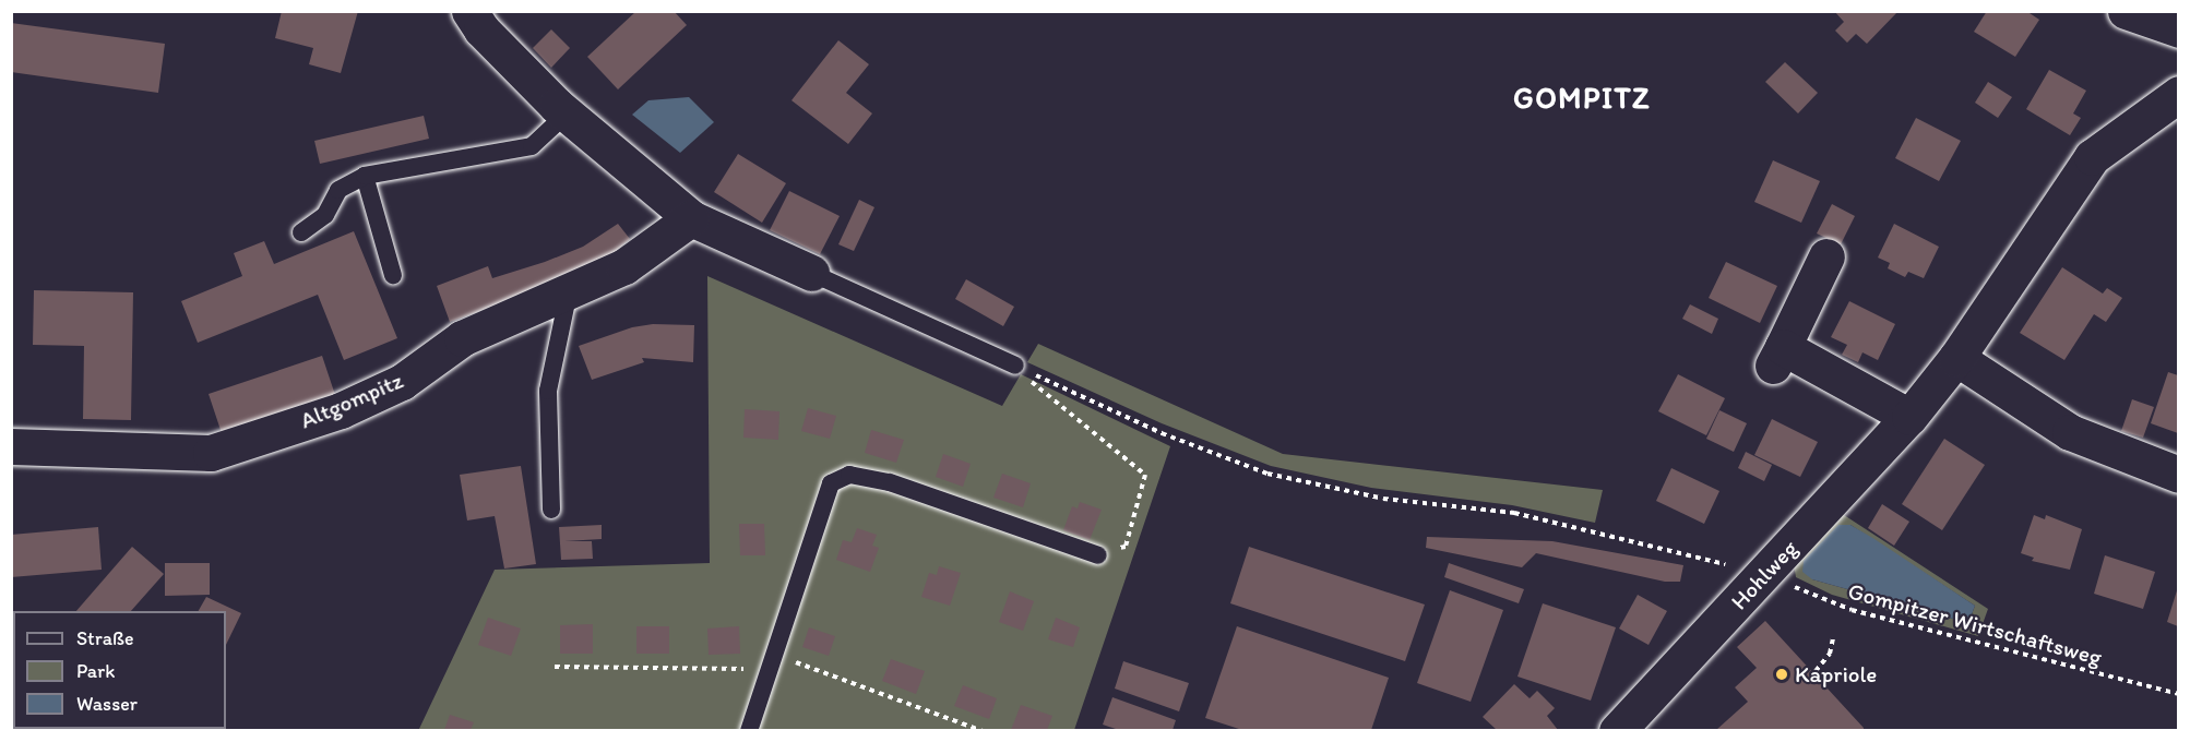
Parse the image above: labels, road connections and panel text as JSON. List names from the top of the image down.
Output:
{
  "streets": {
    "street": ["Altgompitz", "Hohlweg"],
    "path": ["Gompitzer Wirtschaftsweg"]
  },
  "crossings": [
    ["Hohlweg", "Gompitzer Wirtschaftsweg"]
  ],
  "districts": ["GOMPITZ"],
  "places": ["Kapriole"],
  "legend": ["Straße", "Park", "Wasser"]
}
